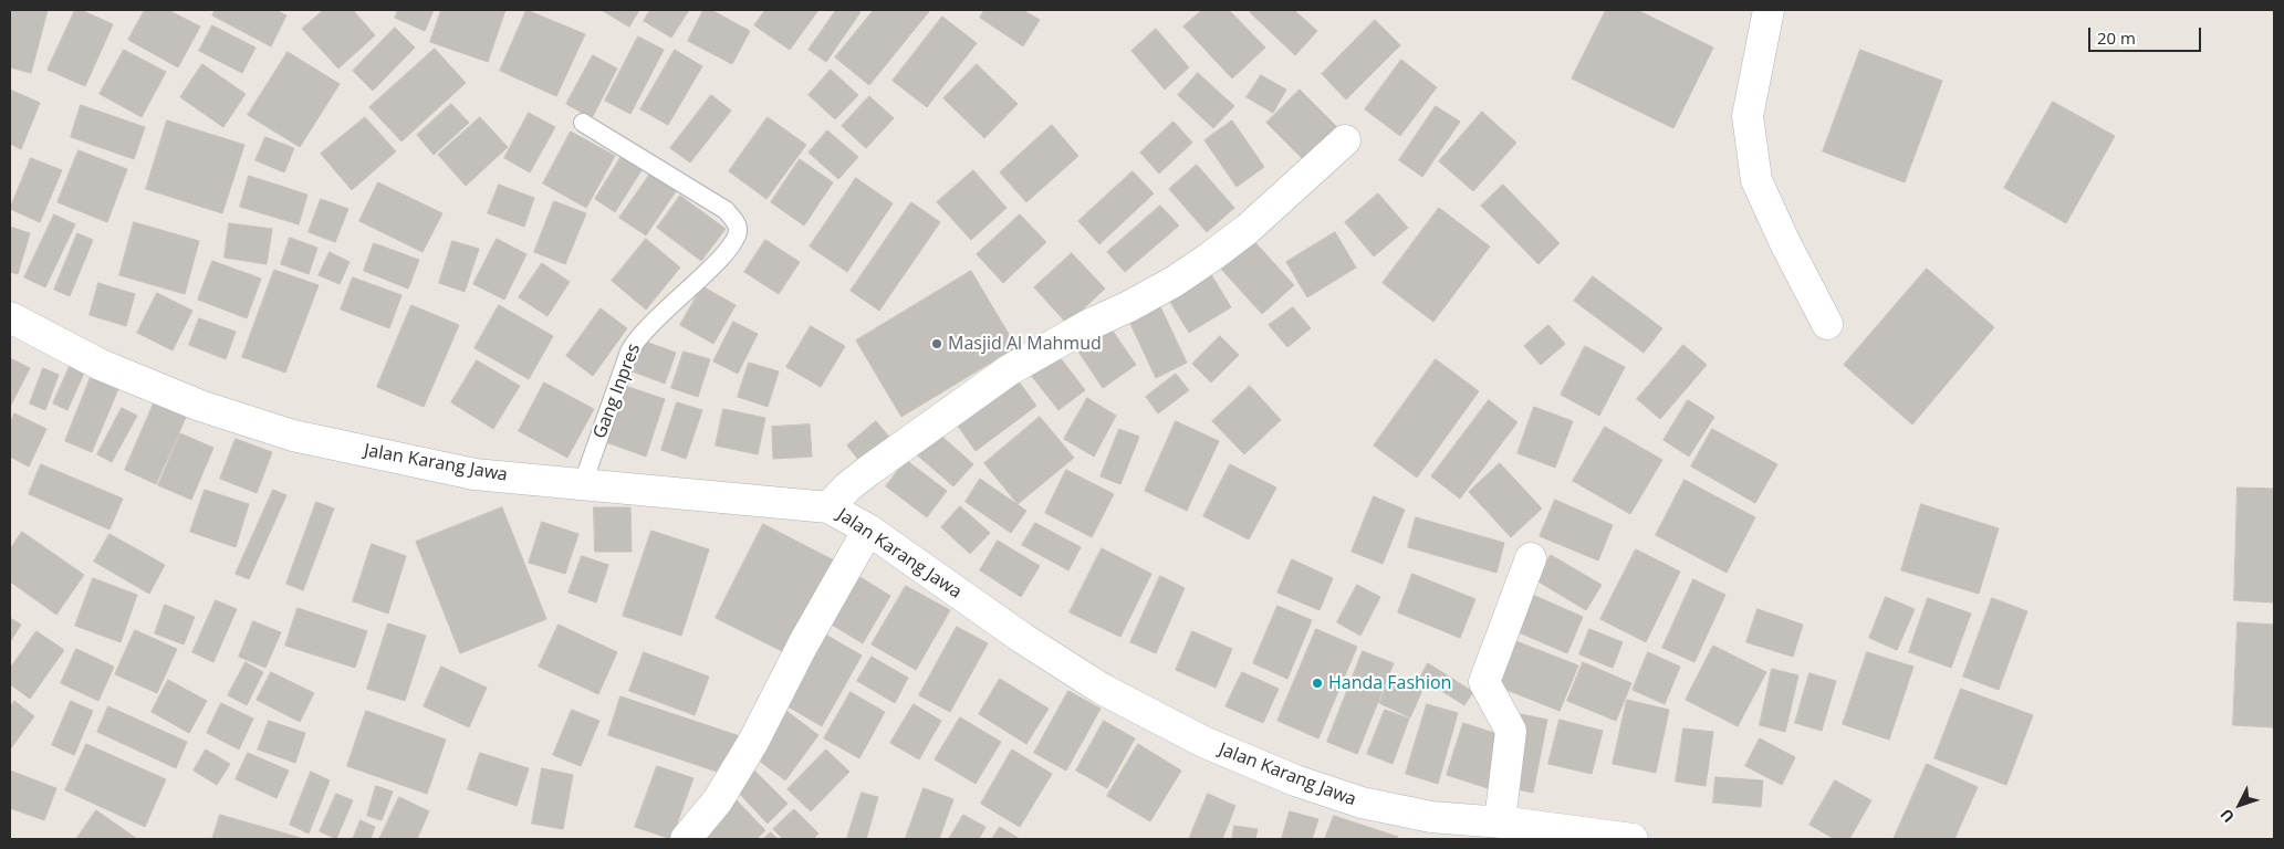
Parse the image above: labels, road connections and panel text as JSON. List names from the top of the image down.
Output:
{
  "streets": {
    "street": ["Jalan Karang Jawa"],
    "lane": ["Gang Inpres"]
  },
  "crossings": [
    ["Gang Inpres", "Jalan Karang Jawa"]
  ],
  "places": ["Masjid Al Mahmud", "Handa Fashion"],
  "scale_bar": "20 m",
  "north": "bottom left"
}
